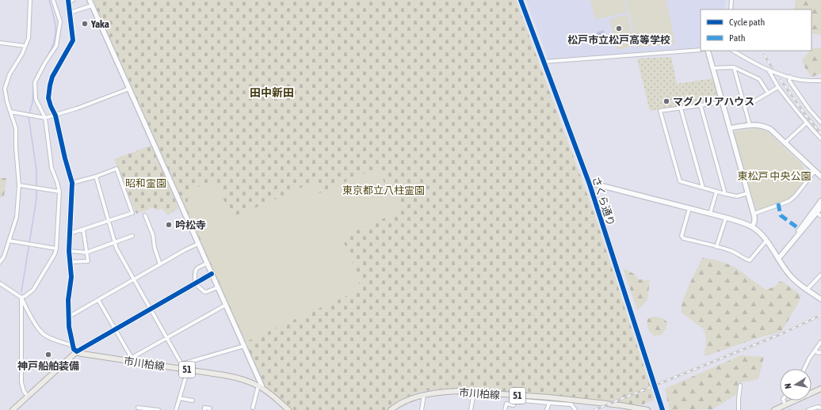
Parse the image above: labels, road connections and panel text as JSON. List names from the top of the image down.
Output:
{
  "streets": {
    "main road": ["市川柏線", "51"],
    "street": ["さくら通り"]
  },
  "districts": ["田中新田"],
  "parks": ["東松戸 中央公園", "昭和霊園", "東京都立八柱霊園"],
  "places": [
    "Yaka",
    "松戸市立松戸高等学校",
    "マグノリアハウス",
    "吟松寺",
    "神戸船舶装備"
  ],
  "legend": ["Cycle path", "Path"],
  "north": "left"
}
